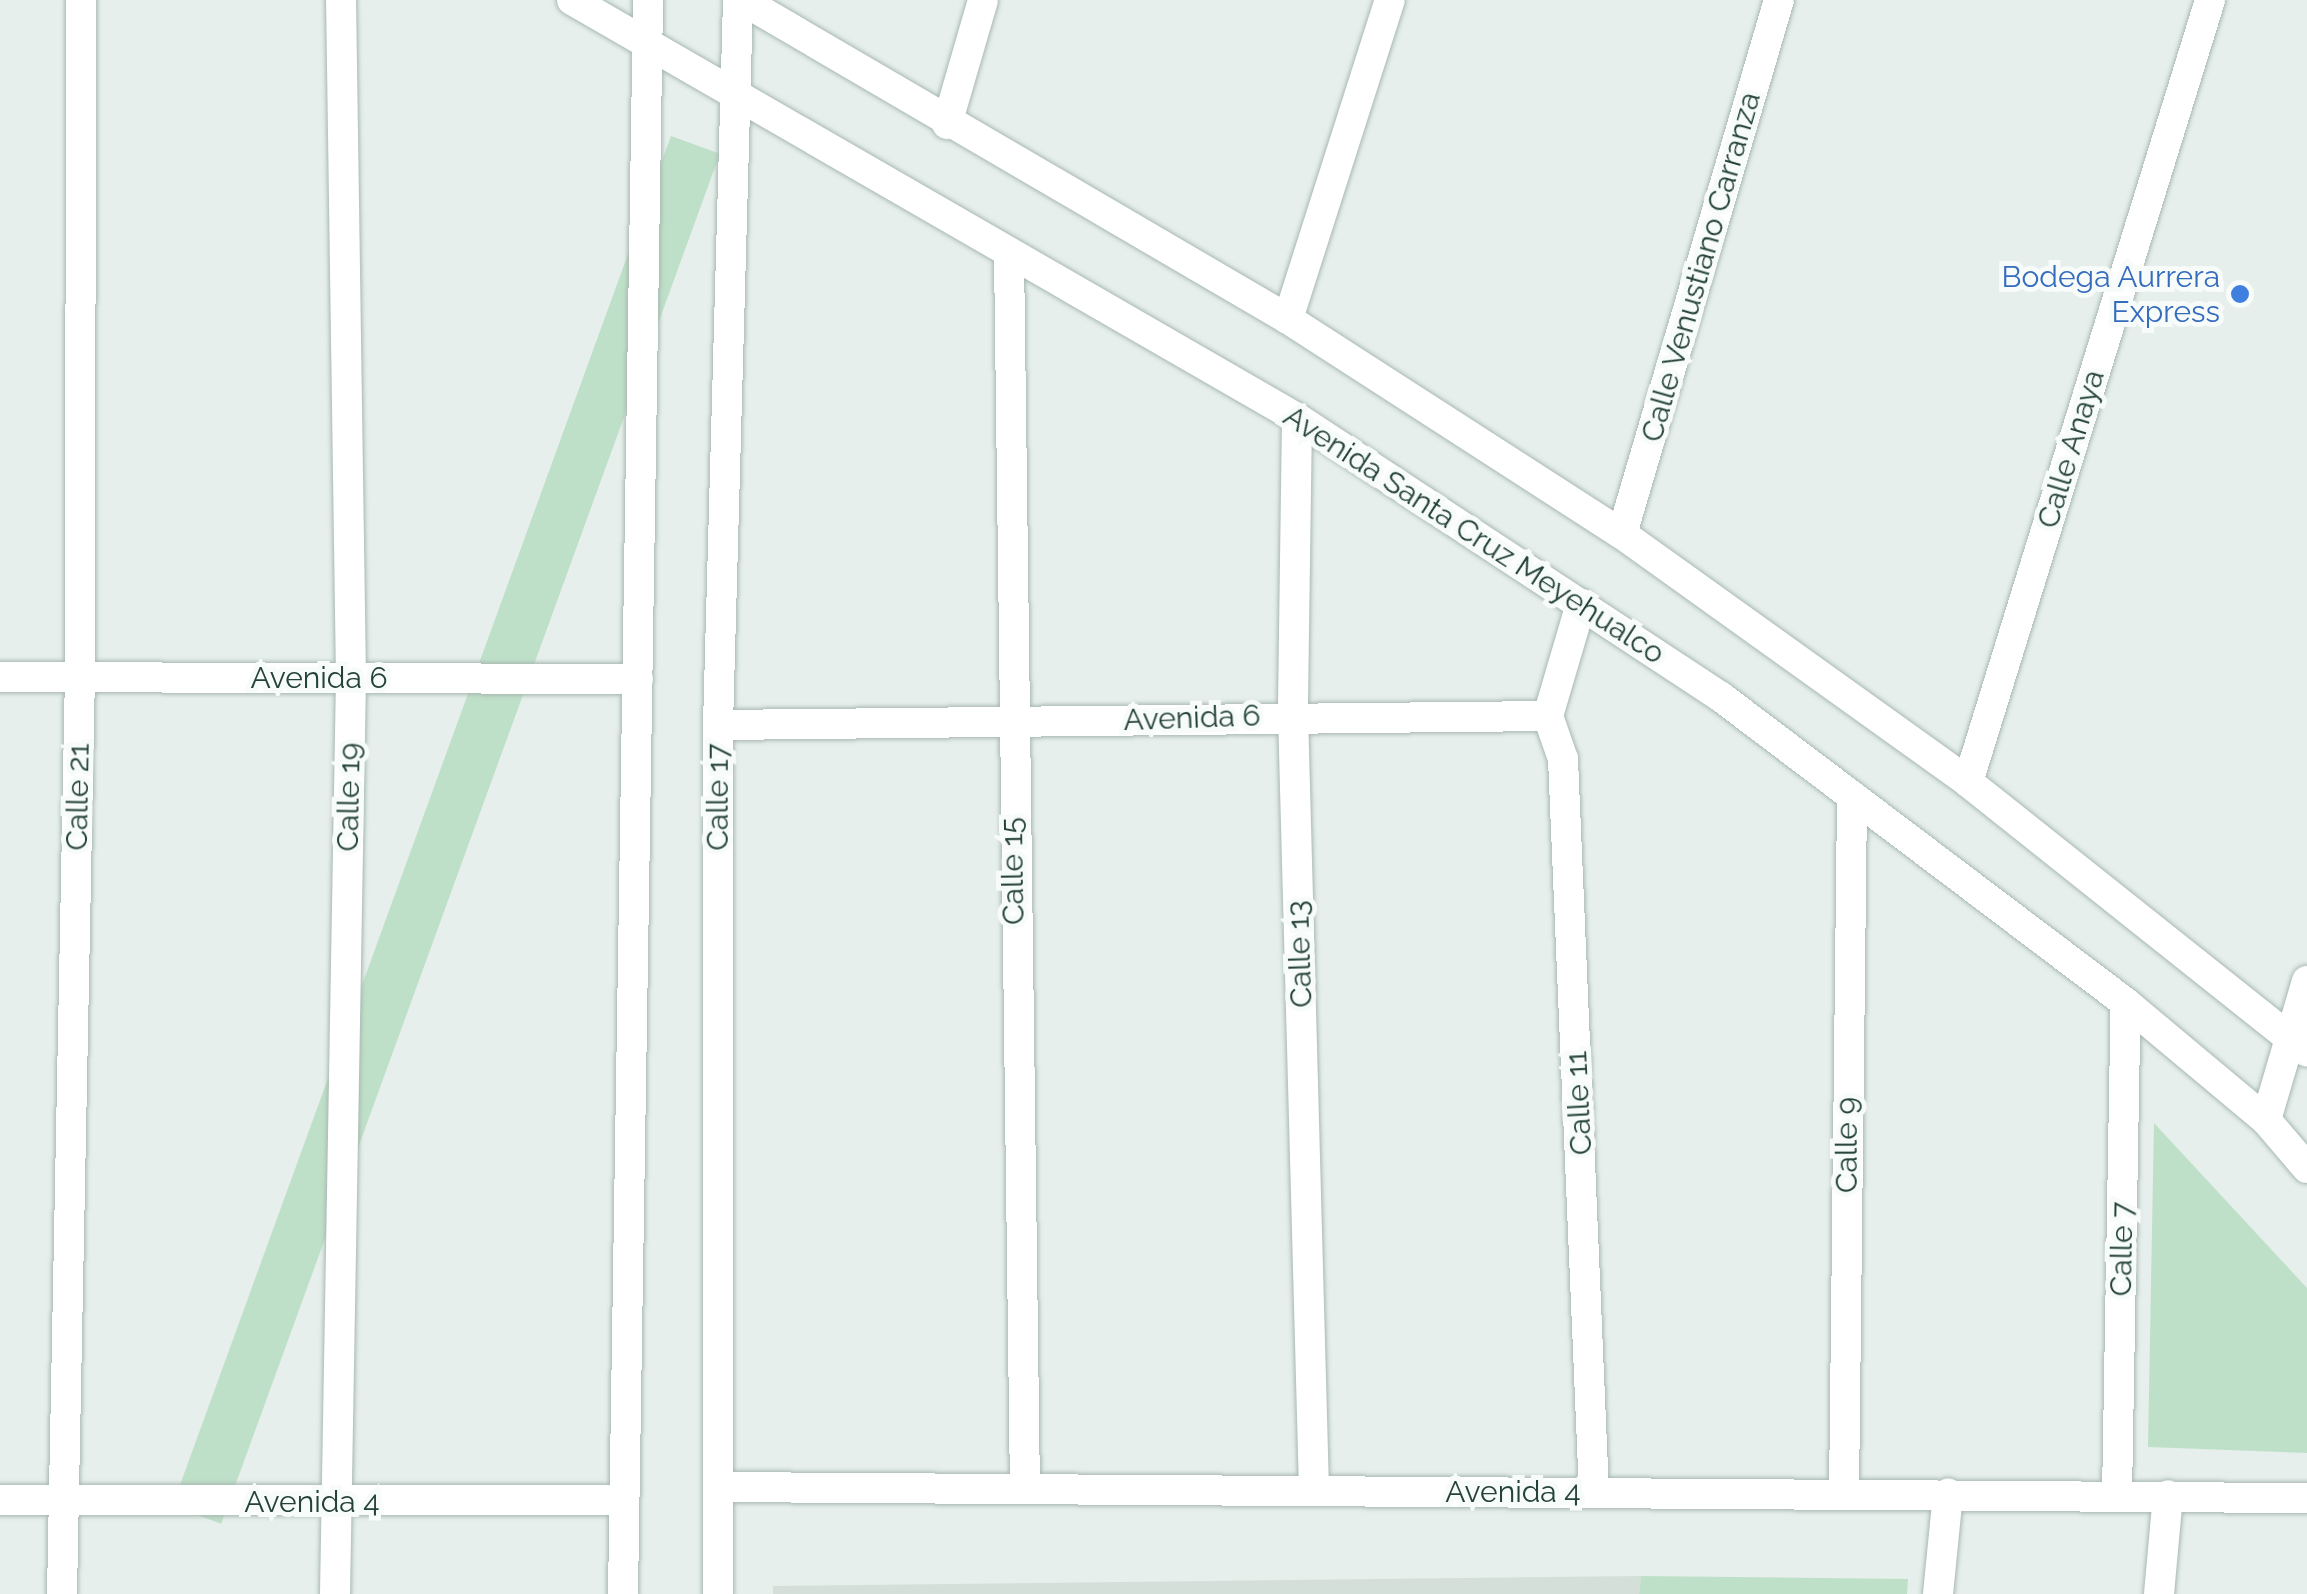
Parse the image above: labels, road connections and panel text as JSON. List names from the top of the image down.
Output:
{
  "streets": {
    "street": [
      "Calle Venustiano Carranza",
      "Calle Anaya",
      "Avenida Santa Cruz Meyehualco",
      "Avenida 6",
      "Calle 21",
      "Calle 19",
      "Calle 17",
      "Calle 15",
      "Calle 13",
      "Calle 11",
      "Calle 9",
      "Calle 7",
      "Avenida 4"
    ]
  },
  "crossings": [
    ["Avenida Santa Cruz Meyehualco", "Calle 17"],
    ["Avenida Santa Cruz Meyehualco", "Calle 15"],
    ["Avenida Santa Cruz Meyehualco", "Calle 13"],
    ["Avenida Santa Cruz Meyehualco", "Calle 9"],
    ["Avenida Santa Cruz Meyehualco", "Calle 7"],
    ["Avenida 6", "Calle 21"],
    ["Avenida 6", "Calle 19"],
    ["Avenida 6", "Calle 17"],
    ["Avenida 6", "Calle 15"],
    ["Avenida 6", "Calle 13"],
    ["Avenida 6", "Calle 11"],
    ["Calle 21", "Avenida 4"],
    ["Calle 19", "Avenida 4"],
    ["Calle 17", "Avenida 4"],
    ["Calle 15", "Avenida 4"],
    ["Calle 13", "Avenida 4"],
    ["Calle 11", "Avenida 4"],
    ["Calle 9", "Avenida 4"],
    ["Calle 7", "Avenida 4"]
  ],
  "places": ["Bodega Aurrera Express"]
}
